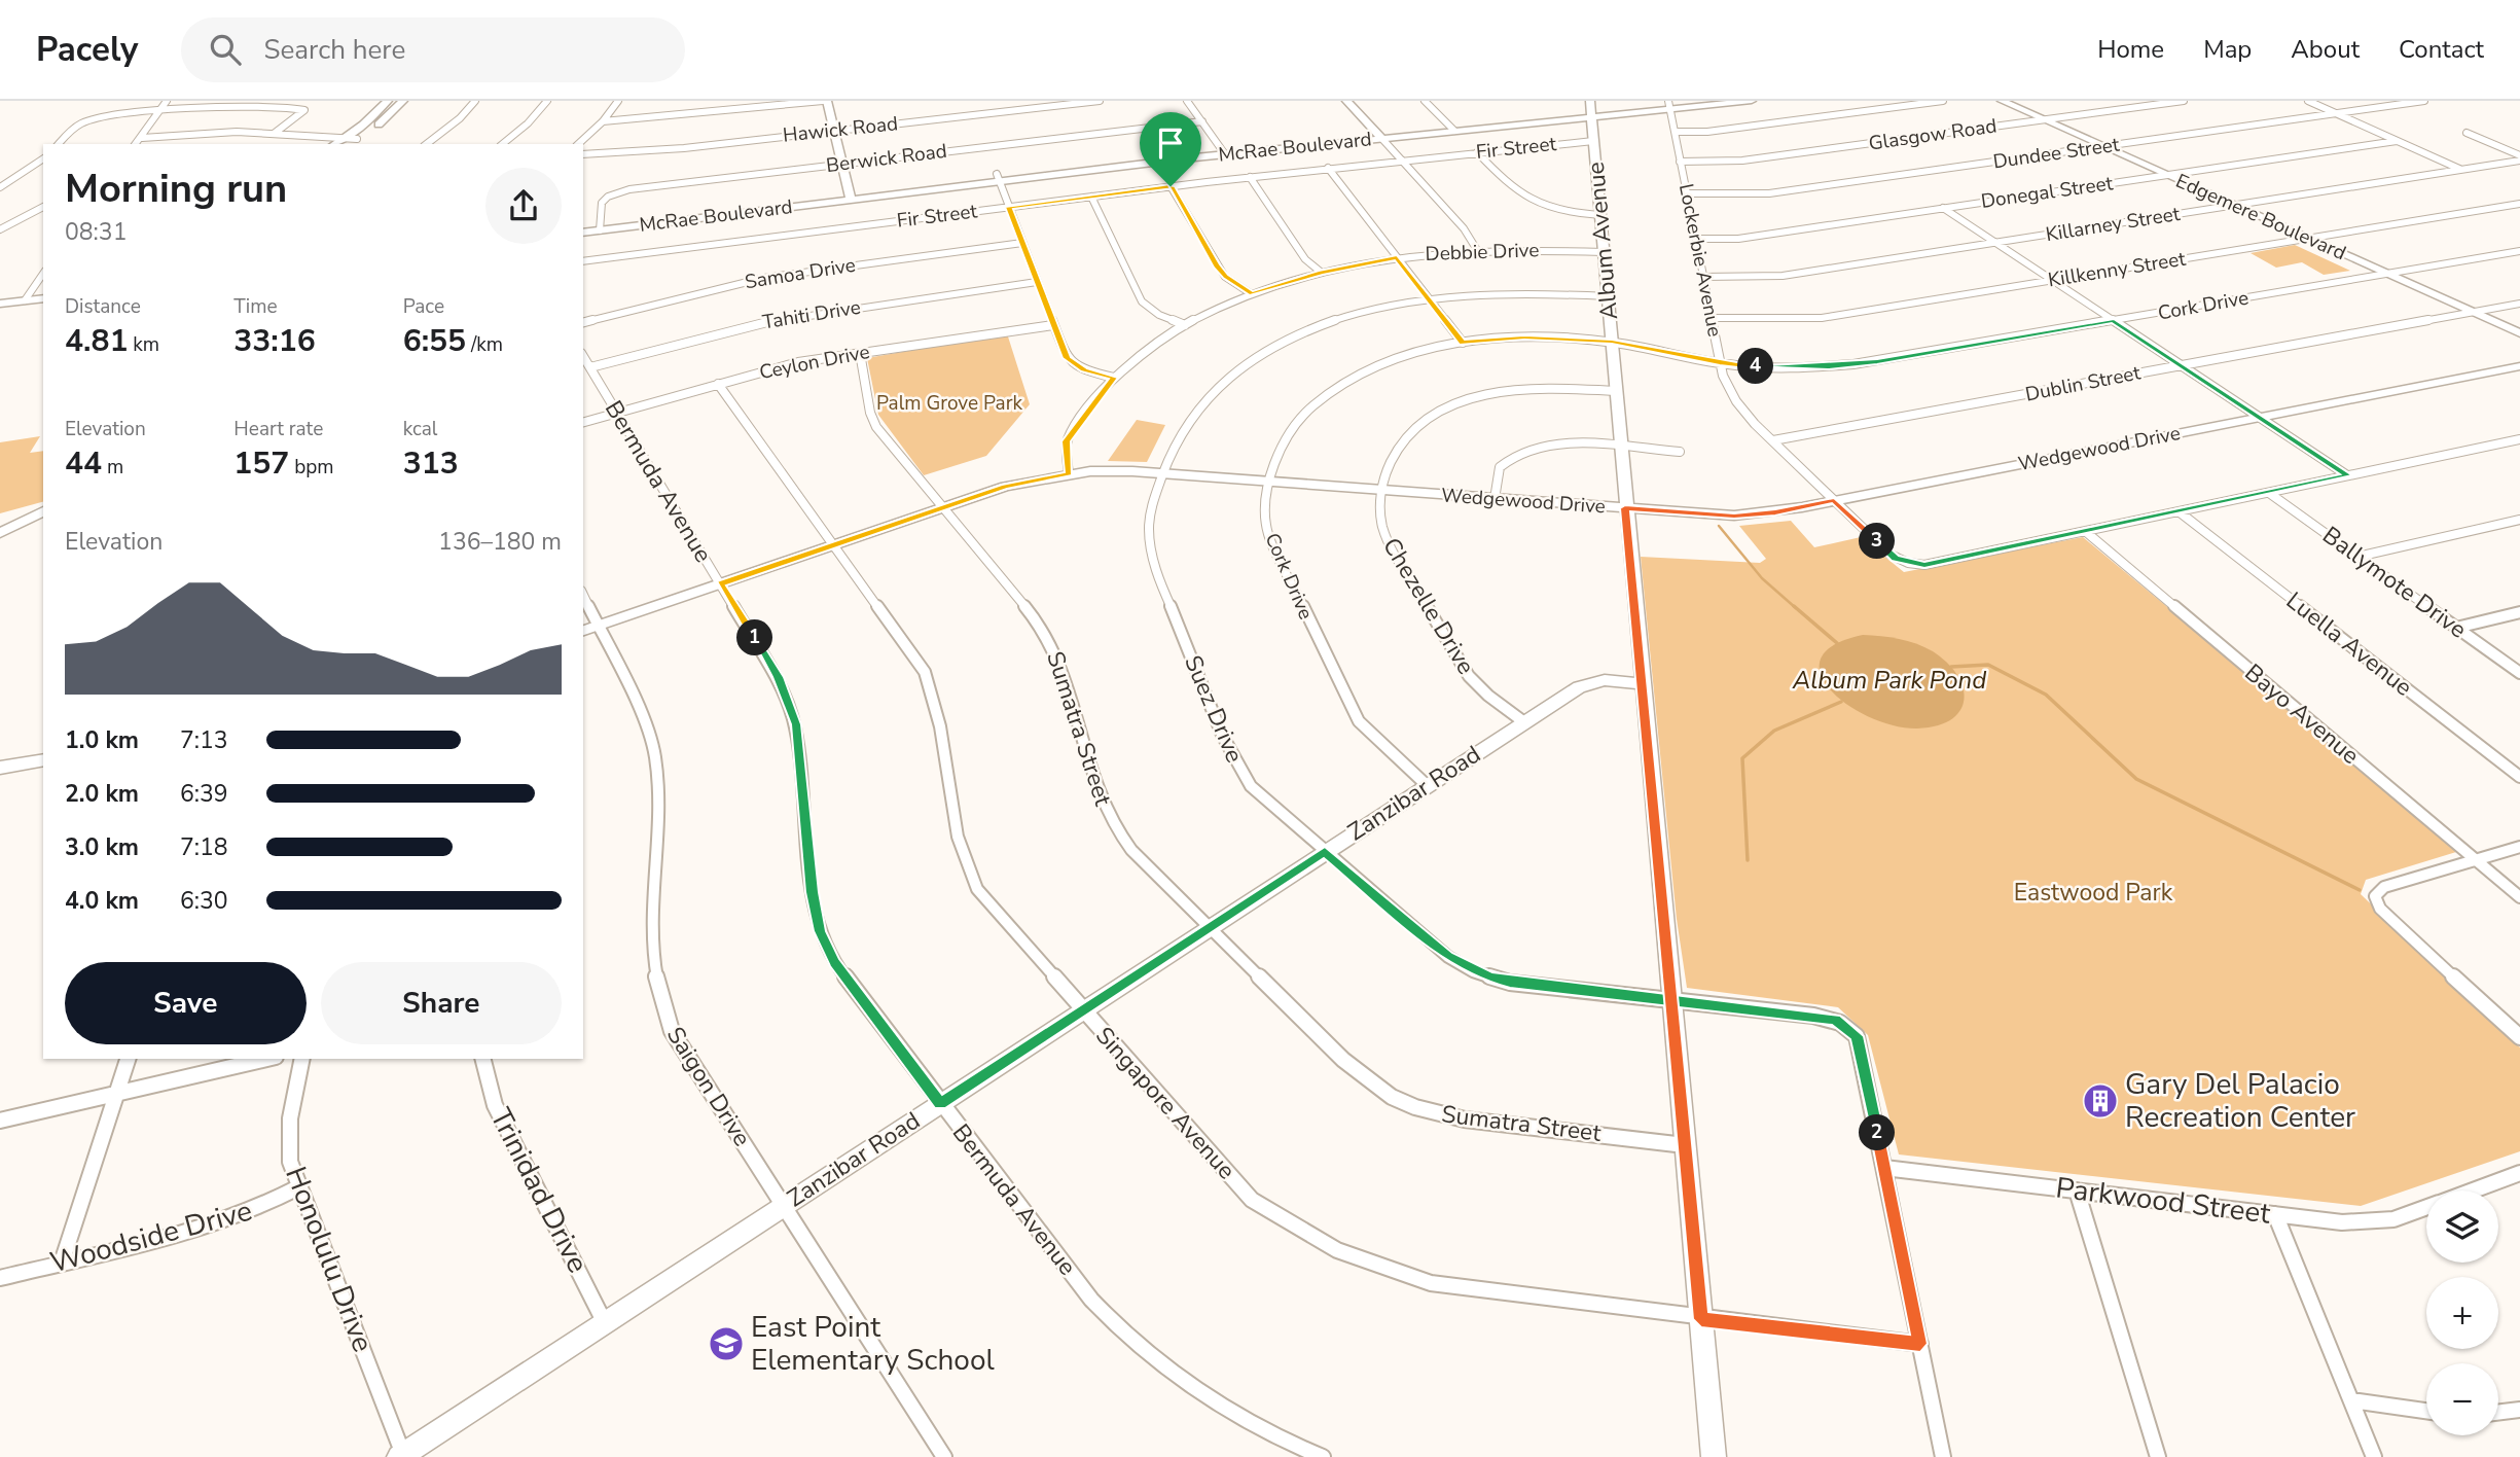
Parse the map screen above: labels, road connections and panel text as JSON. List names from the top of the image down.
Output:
{
  "streets": {
    "street": [
      "Hawick Road",
      "Glasgow Road",
      "McRae Boulevard",
      "Fir Street",
      "Dundee Street",
      "Berwick Road",
      "Donegal Street",
      "Edgemere Boulevard",
      "Killarney Street",
      "Album Avenue",
      "Debbie Drive",
      "Lockerbie Avenue",
      "Killkenny Street",
      "Samoa Drive",
      "Cork Drive",
      "Tahiti Drive",
      "Ceylon Drive",
      "Dublin Street",
      "Wedgewood Drive",
      "Bermuda Avenue",
      "Ballymote Drive",
      "Chezelle Drive",
      "Luella Avenue",
      "Suez Drive",
      "Bayo Avenue",
      "Sumatra Street",
      "Zanzibar Road",
      "Saigon Drive",
      "Singapore Avenue",
      "Trinidad Drive",
      "Parkwood Street",
      "Woodside Drive",
      "Honolulu Drive"
    ]
  },
  "crossings": [
    ["Glasgow Road", "Edgemere Boulevard"],
    ["Glasgow Road", "Lockerbie Avenue"],
    ["McRae Boulevard", "Berwick Road"],
    ["McRae Boulevard", "Album Avenue"],
    ["McRae Boulevard", "Lockerbie Avenue"],
    ["Fir Street", "Album Avenue"],
    ["Dundee Street", "Edgemere Boulevard"],
    ["Dundee Street", "Lockerbie Avenue"],
    ["Donegal Street", "Edgemere Boulevard"],
    ["Donegal Street", "Lockerbie Avenue"],
    ["Edgemere Boulevard", "Killarney Street"],
    ["Edgemere Boulevard", "Killkenny Street"],
    ["Edgemere Boulevard", "Cork Drive"],
    ["Edgemere Boulevard", "Dublin Street"],
    ["Killarney Street", "Lockerbie Avenue"],
    ["Album Avenue", "Debbie Drive"],
    ["Album Avenue", "Cork Drive"],
    ["Album Avenue", "Wedgewood Drive"],
    ["Album Avenue", "Chezelle Drive"],
    ["Album Avenue", "Suez Drive"],
    ["Album Avenue", "Sumatra Street"],
    ["Album Avenue", "Zanzibar Road"],
    ["Album Avenue", "Singapore Avenue"],
    ["Debbie Drive", "Wedgewood Drive"],
    ["Lockerbie Avenue", "Killkenny Street"],
    ["Lockerbie Avenue", "Cork Drive"],
    ["Lockerbie Avenue", "Dublin Street"],
    ["Lockerbie Avenue", "Wedgewood Drive"],
    ["Lockerbie Avenue", "Bayo Avenue"],
    ["Cork Drive", "Wedgewood Drive"],
    ["Cork Drive", "Zanzibar Road"],
    ["Tahiti Drive", "Bermuda Avenue"],
    ["Ceylon Drive", "Bermuda Avenue"],
    ["Ceylon Drive", "Sumatra Street"],
    ["Ceylon Drive", "Singapore Avenue"],
    ["Wedgewood Drive", "Bermuda Avenue"],
    ["Wedgewood Drive", "Chezelle Drive"],
    ["Wedgewood Drive", "Suez Drive"],
    ["Wedgewood Drive", "Sumatra Street"],
    ["Wedgewood Drive", "Saigon Drive"],
    ["Wedgewood Drive", "Singapore Avenue"],
    ["Bermuda Avenue", "Zanzibar Road"],
    ["Chezelle Drive", "Zanzibar Road"],
    ["Suez Drive", "Zanzibar Road"],
    ["Suez Drive", "Singapore Avenue"],
    ["Suez Drive", "Parkwood Street"],
    ["Sumatra Street", "Zanzibar Road"],
    ["Zanzibar Road", "Saigon Drive"],
    ["Zanzibar Road", "Singapore Avenue"],
    ["Zanzibar Road", "Trinidad Drive"],
    ["Zanzibar Road", "Honolulu Drive"],
    ["Woodside Drive", "Honolulu Drive"]
  ],
  "water": ["Album Park Pond"],
  "parks": ["Palm Grove Park", "Eastwood Park"],
  "places": {
    "building": ["Gary Del Palacio Recreation Center"],
    "school or university": ["East Point Elementary School"]
  },
  "page": {
    "header": "Pacely",
    "search": "Search here",
    "nav": [
      "Home",
      "Map",
      "About",
      "Contact"
    ],
    "heading": ["Morning run", "08:31"],
    "stats": [
      ["Distance", "4.81 km"],
      ["Time", "33:16"],
      ["Pace", "6:55 /km"],
      ["Elevation", "44 m"],
      ["Heart rate", "157 bpm"],
      ["kcal", "313"]
    ],
    "pins": [
      "4",
      "3",
      "1",
      "2"
    ],
    "chart": ["Elevation", "136–180 m"],
    "list": [
      {
        "name": "1.0 km",
        "note": "7:13"
      },
      {
        "name": "2.0 km",
        "note": "6:39"
      },
      {
        "name": "3.0 km",
        "note": "7:18"
      },
      {
        "name": "4.0 km",
        "note": "6:30"
      }
    ],
    "buttons": ["Save", "Share"],
    "map_buttons": ["+", "−"]
  }
}
